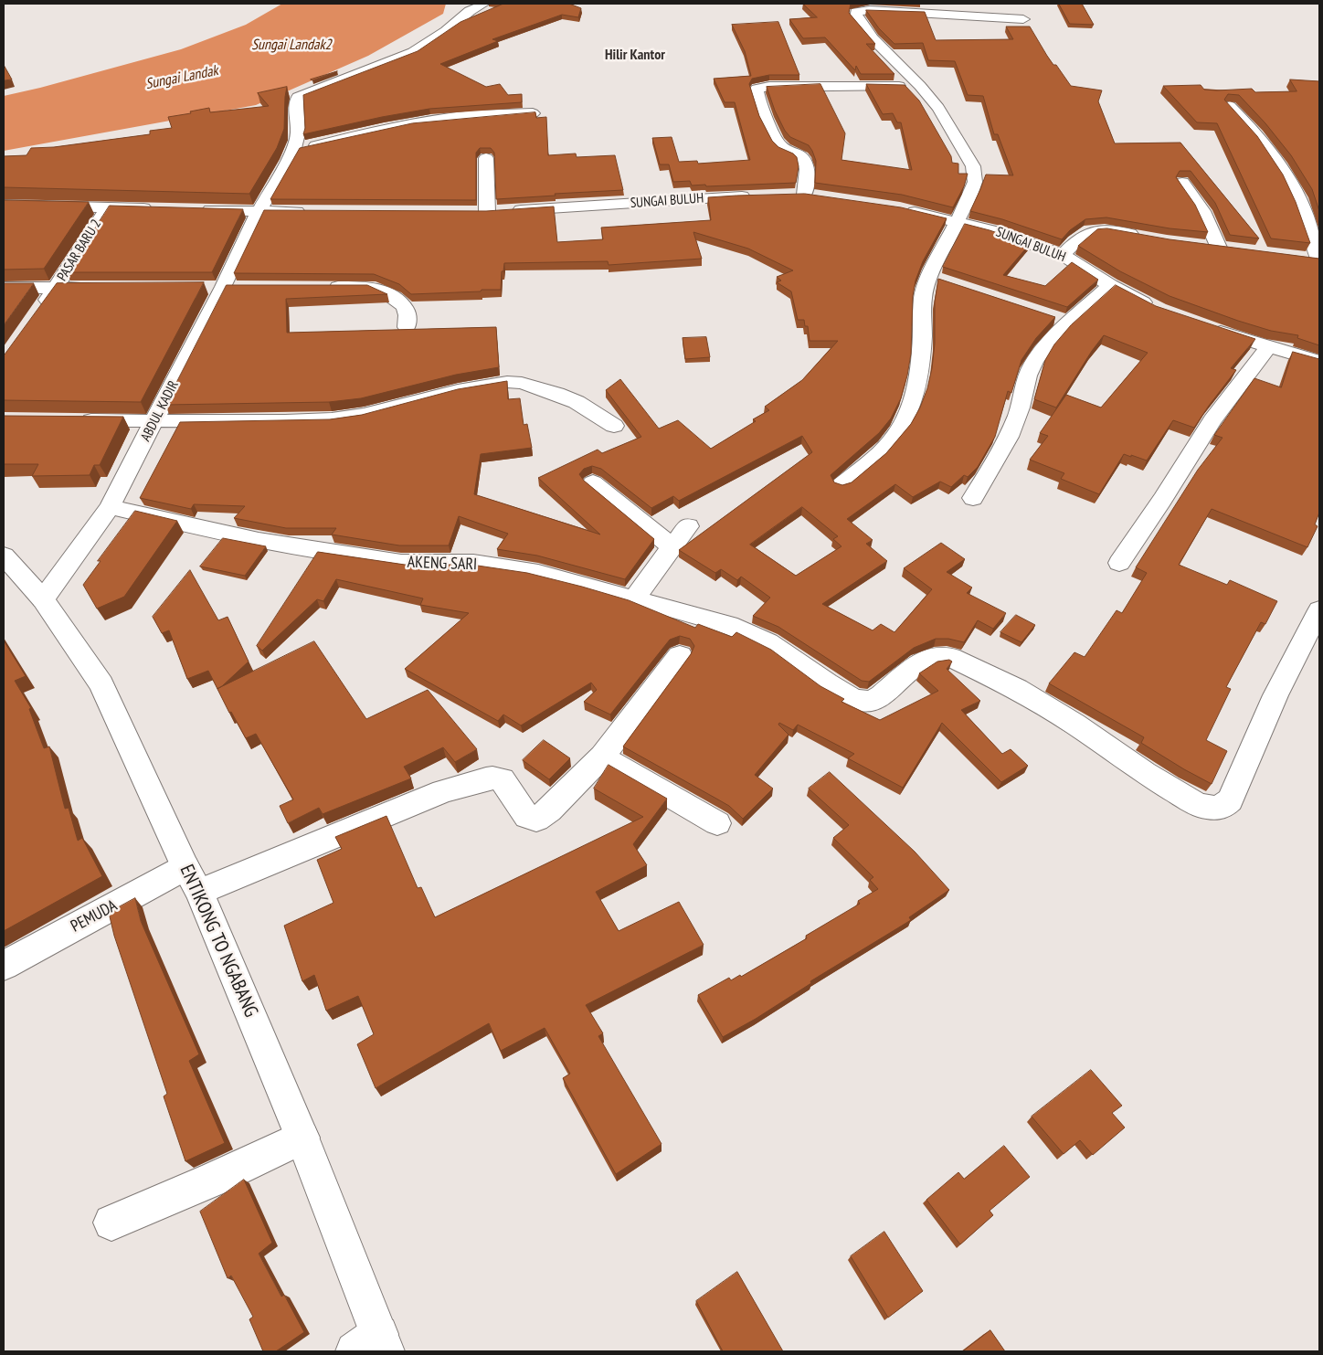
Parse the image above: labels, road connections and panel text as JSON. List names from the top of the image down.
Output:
{
  "streets": {
    "main road": [
      "SUNGAI BULUH",
      "PASAR BARU 2",
      "ABDUL KADIR",
      "AKENG SARI",
      "PEMUDA",
      "ENTIKONG TO NGABANG"
    ]
  },
  "crossings": [
    ["ABDUL KADIR", "AKENG SARI"],
    ["ABDUL KADIR", "ENTIKONG TO NGABANG"],
    ["PEMUDA", "ENTIKONG TO NGABANG"]
  ],
  "districts": ["Hilir Kantor"],
  "water": ["Sungai Landak2", "Sungai Landak"]
}
